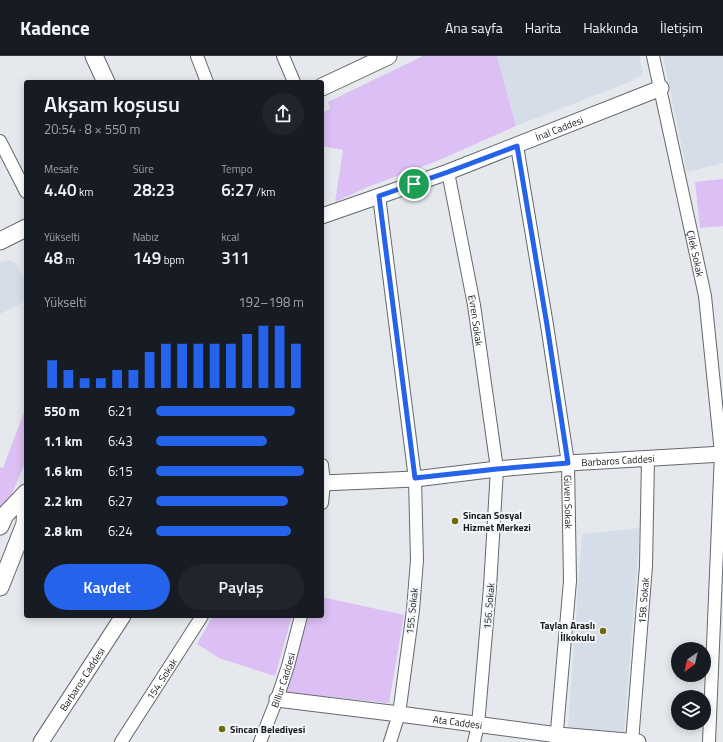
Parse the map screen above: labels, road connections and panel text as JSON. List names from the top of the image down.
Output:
{
  "streets": {
    "street": [
      "İnal Caddesi",
      "Çilek Sokak",
      "Evren Sokak",
      "Barbaros Caddesi",
      "Güven Sokak",
      "158. Sokak",
      "156. Sokak",
      "155. Sokak",
      "154. Sokak",
      "Billur Caddesi",
      "Ata Caddesi"
    ]
  },
  "crossings": [
    ["İnal Caddesi", "Çilek Sokak"],
    ["İnal Caddesi", "Evren Sokak"],
    ["İnal Caddesi", "Güven Sokak"],
    ["İnal Caddesi", "155. Sokak"],
    ["Çilek Sokak", "Barbaros Caddesi"],
    ["Evren Sokak", "Barbaros Caddesi"],
    ["Evren Sokak", "156. Sokak"],
    ["Barbaros Caddesi", "Güven Sokak"],
    ["Barbaros Caddesi", "158. Sokak"],
    ["Barbaros Caddesi", "156. Sokak"],
    ["Barbaros Caddesi", "155. Sokak"],
    ["Güven Sokak", "Ata Caddesi"],
    ["158. Sokak", "Ata Caddesi"],
    ["156. Sokak", "Ata Caddesi"],
    ["155. Sokak", "Ata Caddesi"],
    ["Billur Caddesi", "Ata Caddesi"]
  ],
  "places": ["Sincan Sosyal Hizmet Merkezi", "Taylan Araslı İlkokulu", "Sincan Belediyesi"],
  "north": "bottom left",
  "page": {
    "header": "Kadence",
    "nav": [
      "Ana sayfa",
      "Harita",
      "Hakkında",
      "İletişim"
    ],
    "heading": ["Akşam koşusu", "20:54 · 8 × 550 m"],
    "stats": [
      ["Mesafe", "4.40 km"],
      ["Süre", "28:23"],
      ["Tempo", "6:27 /km"],
      ["Yükselti", "48 m"],
      ["Nabız", "149 bpm"],
      ["kcal", "311"]
    ],
    "chart": ["Yükselti", "192–198 m"],
    "list": [
      {
        "name": "550 m",
        "note": "6:21"
      },
      {
        "name": "1.1 km",
        "note": "6:43"
      },
      {
        "name": "1.6 km",
        "note": "6:15"
      },
      {
        "name": "2.2 km",
        "note": "6:27"
      },
      {
        "name": "2.8 km",
        "note": "6:24"
      }
    ],
    "buttons": ["Kaydet", "Paylaş"]
  }
}
